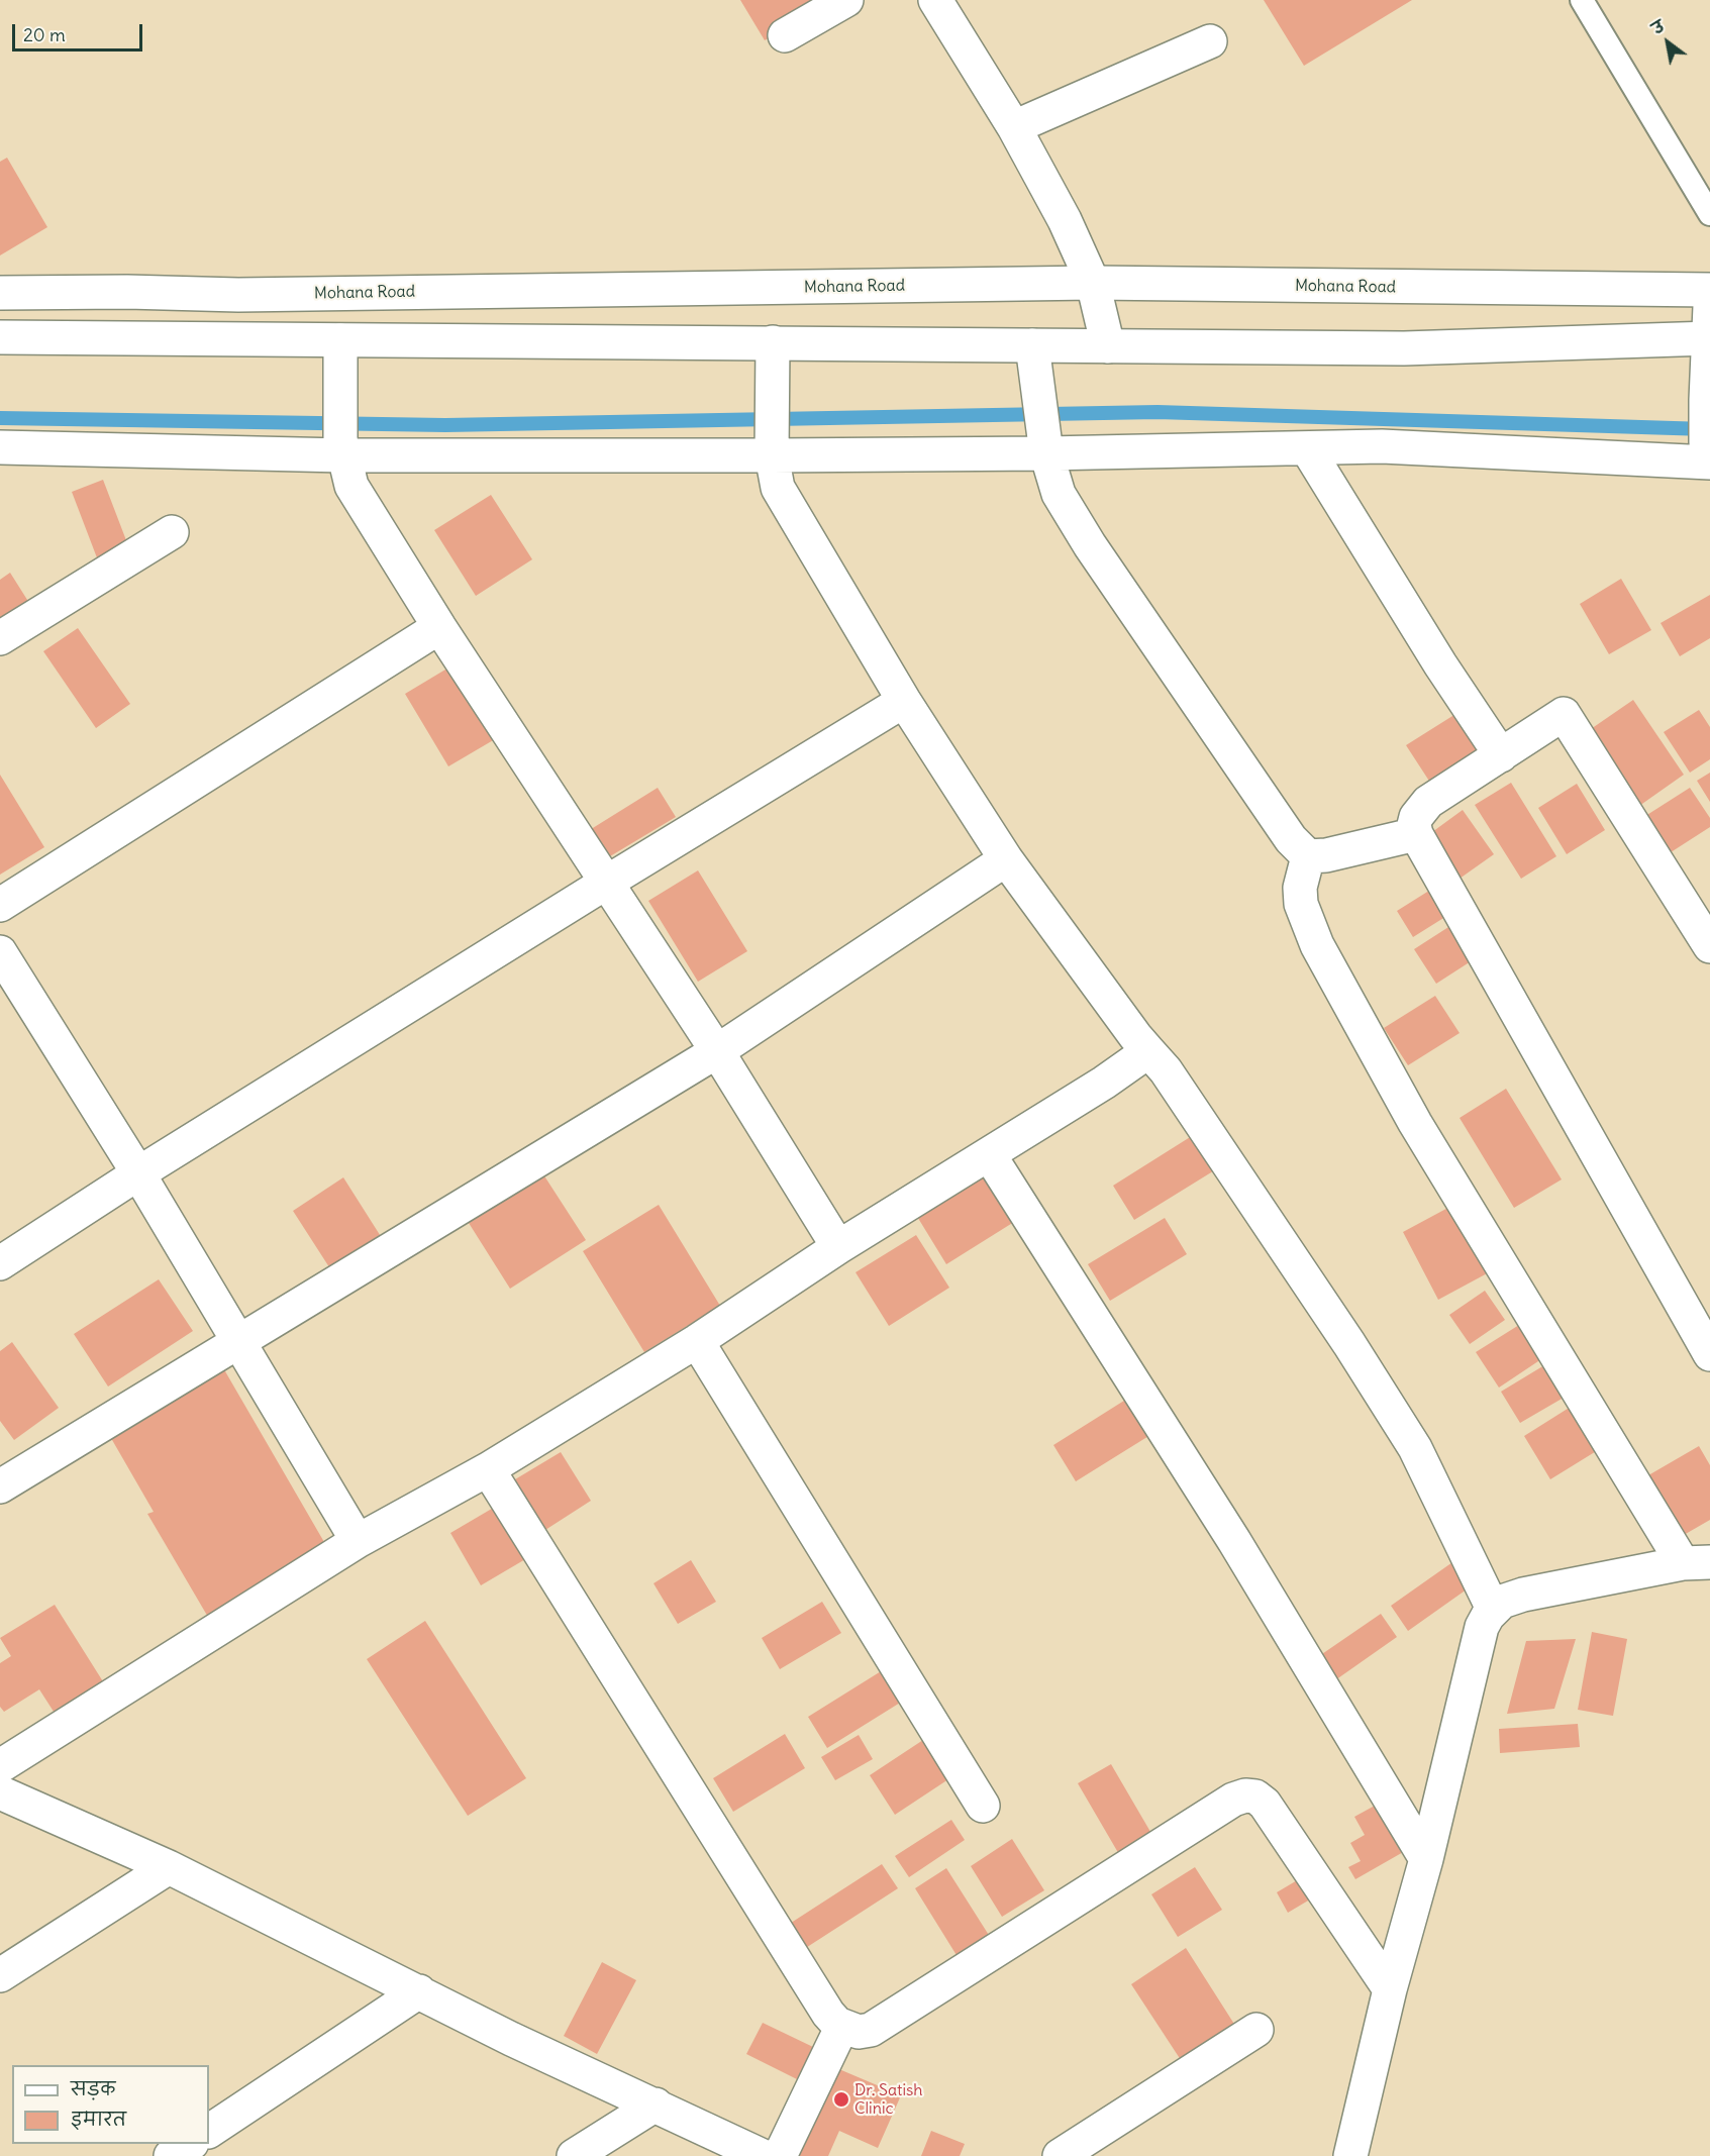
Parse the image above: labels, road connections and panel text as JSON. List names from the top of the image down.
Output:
{
  "streets": {
    "street": ["Mohana Road"]
  },
  "places": ["Dr. Satish Clinic"],
  "legend": ["सड़क", "इमारत"],
  "scale_bar": "20 m",
  "north": "top left"
}
